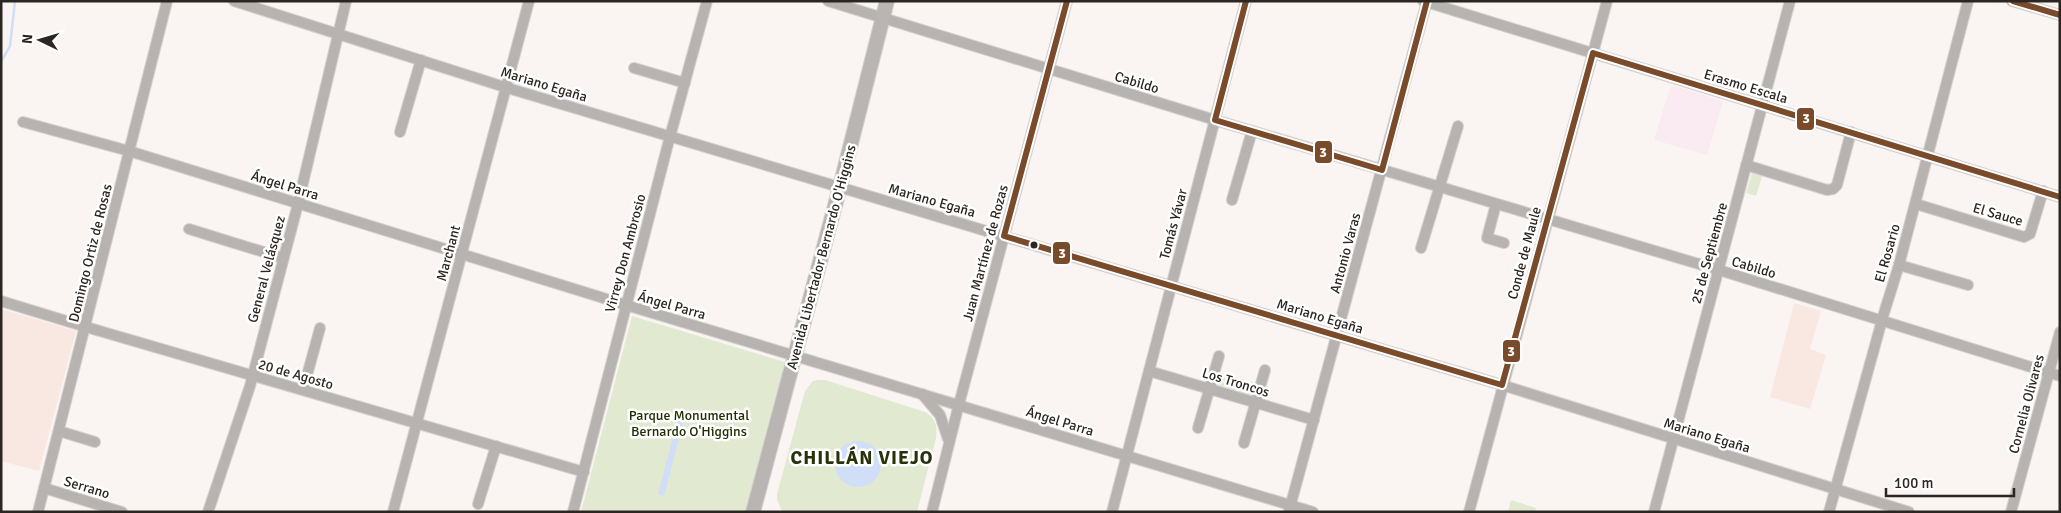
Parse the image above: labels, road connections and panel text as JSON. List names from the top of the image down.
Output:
{
  "streets": {
    "main road": ["Avenida Libertador Bernardo O'Higgins"],
    "street": [
      "Cabildo",
      "Mariano Egaña",
      "Erasmo Escala",
      "Ángel Parra",
      "El Sauce",
      "Tomás Yávar",
      "Domingo Ortiz de Rosas",
      "Marchant",
      "Virrey Don Ambrosio",
      "Juan Martínez de Rozas",
      "Antonio Varas",
      "Conde de Maule",
      "25 de Septiembre",
      "El Rosario",
      "General Velásquez",
      "20 de Agosto",
      "Los Troncos",
      "Cornelia Olivares",
      "Serrano"
    ]
  },
  "crossings": [
    ["Cabildo", "Tomás Yávar"],
    ["Cabildo", "Juan Martínez de Rozas"],
    ["Cabildo", "Antonio Varas"],
    ["Cabildo", "Conde de Maule"],
    ["Cabildo", "25 de Septiembre"],
    ["Cabildo", "El Rosario"],
    ["Cabildo", "Avenida Libertador Bernardo O'Higgins"],
    ["Cabildo", "Cornelia Olivares"],
    ["Mariano Egaña", "Tomás Yávar"],
    ["Mariano Egaña", "Marchant"],
    ["Mariano Egaña", "Virrey Don Ambrosio"],
    ["Mariano Egaña", "Juan Martínez de Rozas"],
    ["Mariano Egaña", "Antonio Varas"],
    ["Mariano Egaña", "Conde de Maule"],
    ["Mariano Egaña", "25 de Septiembre"],
    ["Mariano Egaña", "El Rosario"],
    ["Mariano Egaña", "Avenida Libertador Bernardo O'Higgins"],
    ["Mariano Egaña", "General Velásquez"],
    ["Erasmo Escala", "El Sauce"],
    ["Erasmo Escala", "Antonio Varas"],
    ["Erasmo Escala", "Conde de Maule"],
    ["Erasmo Escala", "25 de Septiembre"],
    ["Erasmo Escala", "El Rosario"],
    ["Ángel Parra", "Tomás Yávar"],
    ["Ángel Parra", "Domingo Ortiz de Rosas"],
    ["Ángel Parra", "Marchant"],
    ["Ángel Parra", "Virrey Don Ambrosio"],
    ["Ángel Parra", "Juan Martínez de Rozas"],
    ["Ángel Parra", "Antonio Varas"],
    ["Ángel Parra", "Avenida Libertador Bernardo O'Higgins"],
    ["Ángel Parra", "General Velásquez"],
    ["El Sauce", "El Rosario"],
    ["Tomás Yávar", "Los Troncos"],
    ["Domingo Ortiz de Rosas", "20 de Agosto"],
    ["Domingo Ortiz de Rosas", "Serrano"],
    ["Marchant", "20 de Agosto"],
    ["Virrey Don Ambrosio", "20 de Agosto"],
    ["Antonio Varas", "Los Troncos"],
    ["General Velásquez", "20 de Agosto"]
  ],
  "districts": ["CHILLÁN VIEJO"],
  "parks": ["Parque Monumental Bernardo O'Higgins"],
  "lines": ["transit line 3"],
  "scale_bar": "100 m",
  "north": "left"
}
